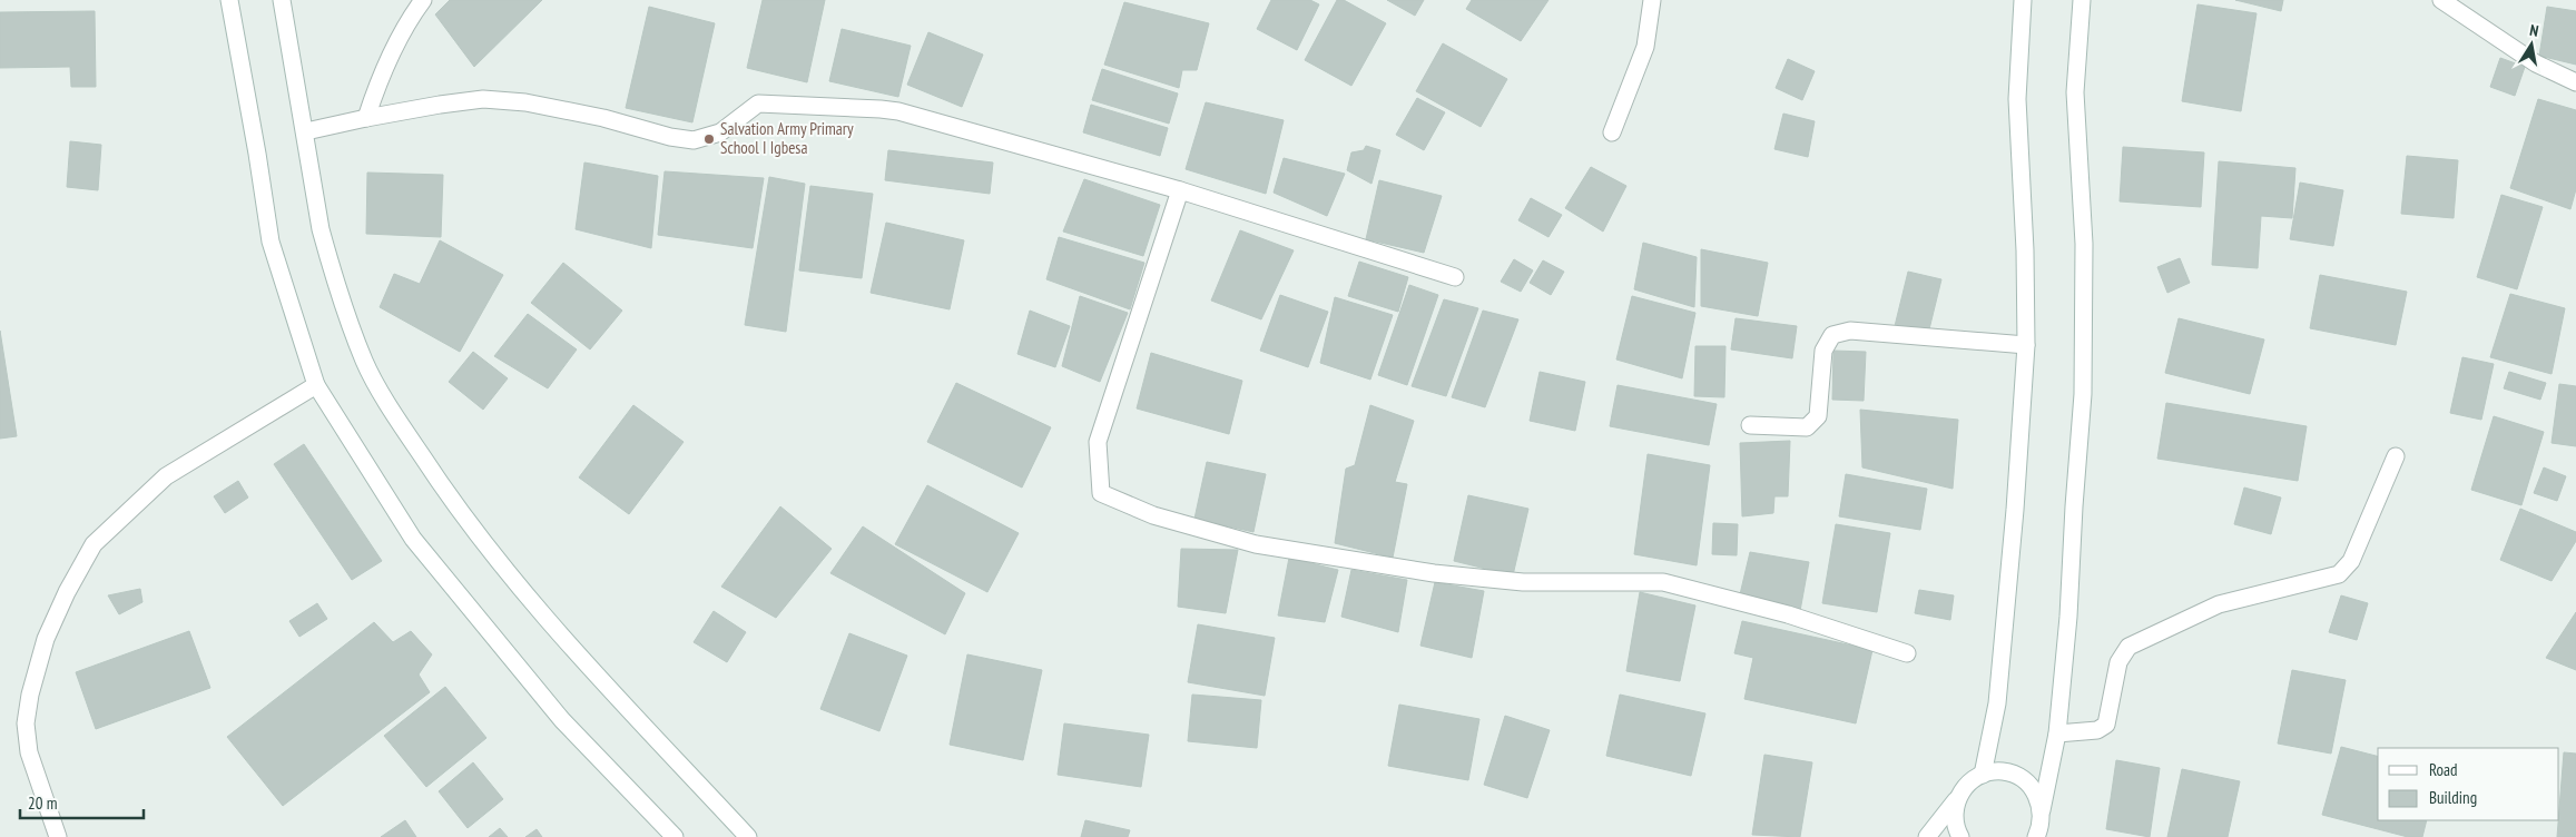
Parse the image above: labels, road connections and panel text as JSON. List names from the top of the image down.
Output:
{
  "places": ["Salvation Army Primary School I Igbesa"],
  "legend": ["Road", "Building"],
  "scale_bar": "20 m",
  "north": "top"
}
